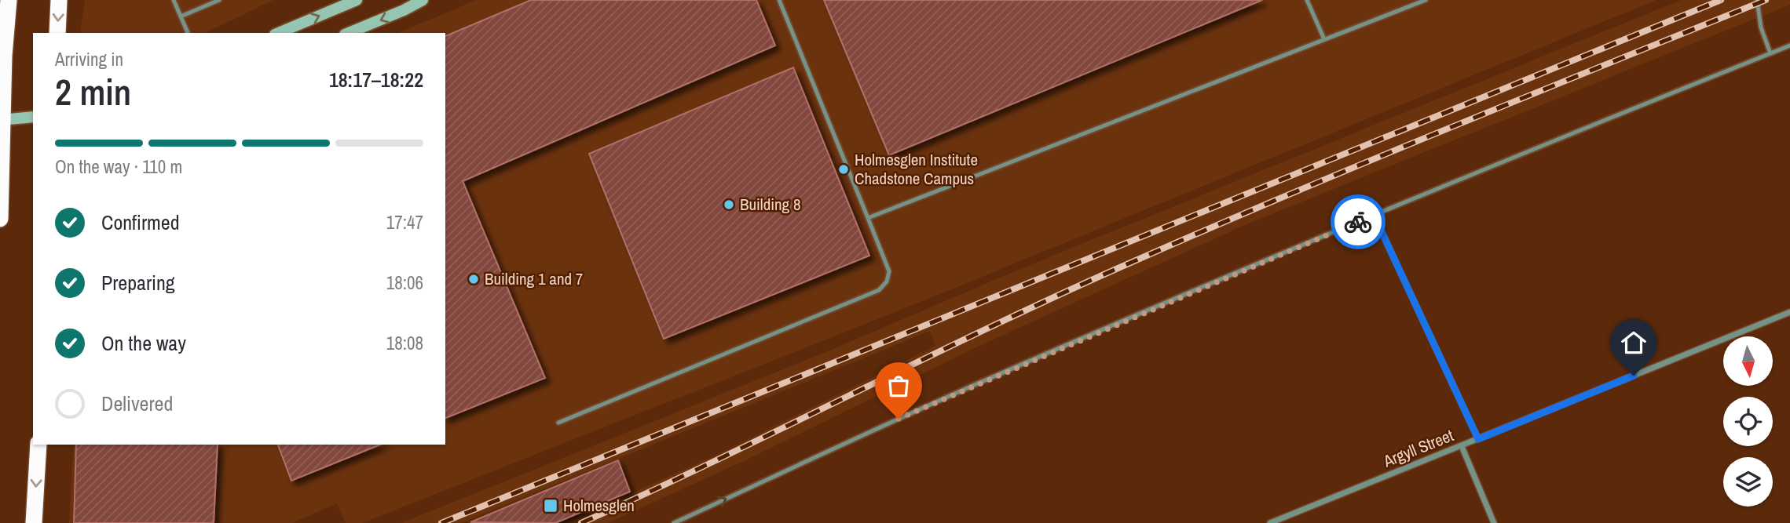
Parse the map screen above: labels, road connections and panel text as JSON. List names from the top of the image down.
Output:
{
  "streets": {
    "street": ["Argyll Street"]
  },
  "places": {
    "other": ["Holmesglen Institute Chadstone Campus", "Building 8", "Building 1 and 7"],
    "transit": ["Holmesglen"]
  },
  "north": "bottom",
  "page": {
    "heading": ["2 min", "Arriving in", "18:17–18:22"],
    "bar": "On the way · 110 m",
    "list": [
      ["Confirmed", "17:47"],
      ["Preparing", "18:06"],
      ["On the way", "18:08"],
      "Delivered"
    ]
  }
}
